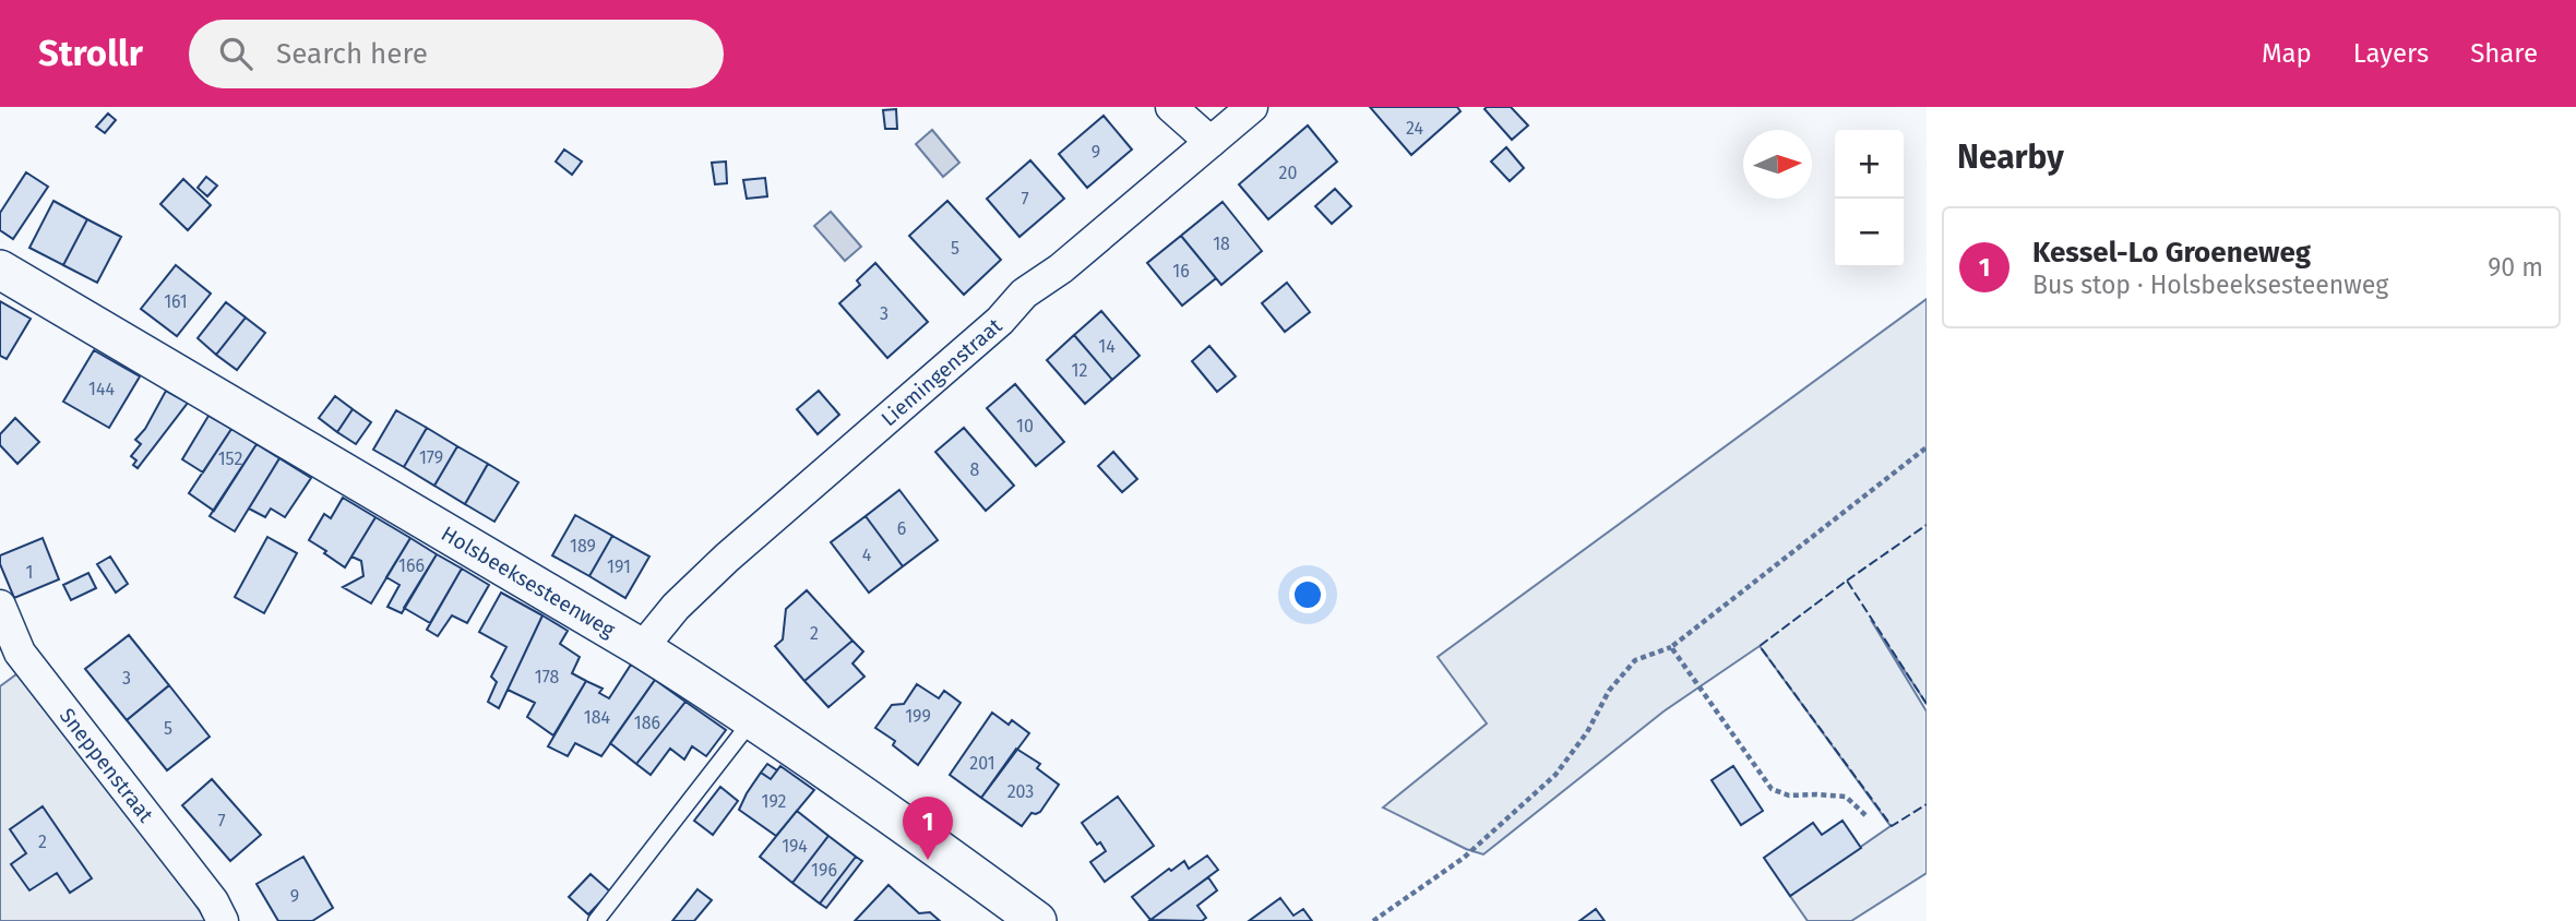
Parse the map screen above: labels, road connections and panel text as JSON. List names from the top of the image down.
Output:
{
  "streets": {
    "street": ["Liemingenstraat", "Holsbeeksesteenweg", "Sneppenstraat"]
  },
  "crossings": [
    ["Liemingenstraat", "Holsbeeksesteenweg"]
  ],
  "house_numbers": [
    "24",
    "9",
    "20",
    "7",
    "18",
    "5",
    "16",
    "161",
    "3",
    "14",
    "12",
    "144",
    "10",
    "179",
    "152",
    "8",
    "6",
    "189",
    "4",
    "166",
    "191",
    "1",
    "2",
    "178",
    "3",
    "199",
    "184",
    "186",
    "5",
    "201",
    "203",
    "192",
    "7",
    "2",
    "194",
    "196",
    "9"
  ],
  "north": "right",
  "page": {
    "header": "Strollr",
    "search": "Search here",
    "nav": ["Map", "Layers", "Share"],
    "heading": "Nearby",
    "map_buttons": ["+", "−"],
    "list": [
      {
        "mark": "1",
        "name": "Kessel-Lo Groeneweg",
        "note": "Bus stop · Holsbeeksesteenweg",
        "value": "90 m"
      }
    ],
    "pins": "1"
  }
}
